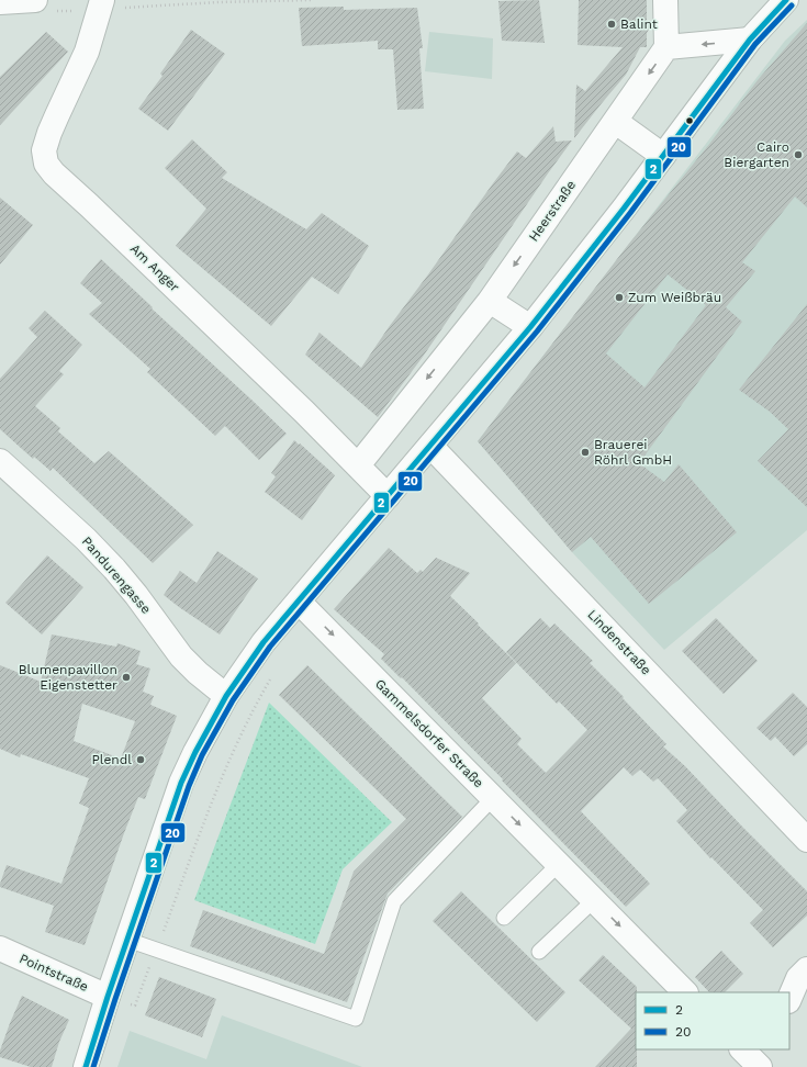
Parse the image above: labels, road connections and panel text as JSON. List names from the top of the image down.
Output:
{
  "streets": {
    "street": [
      "Heerstraße",
      "Am Anger",
      "Pandurengasse",
      "Lindenstraße",
      "Gammelsdorfer Straße",
      "Pointstraße"
    ]
  },
  "crossings": [
    ["Heerstraße", "Am Anger"]
  ],
  "one_way": ["Gammelsdorfer Straße"],
  "places": [
    "Balint",
    "Cairo Biergarten",
    "Zum Weißbräu",
    "Brauerei Röhrl GmbH",
    "Blumenpavillon Eigenstetter",
    "Plendl"
  ],
  "lines": ["transit line 2", "transit line 20"],
  "legend": ["2", "20"]
}
